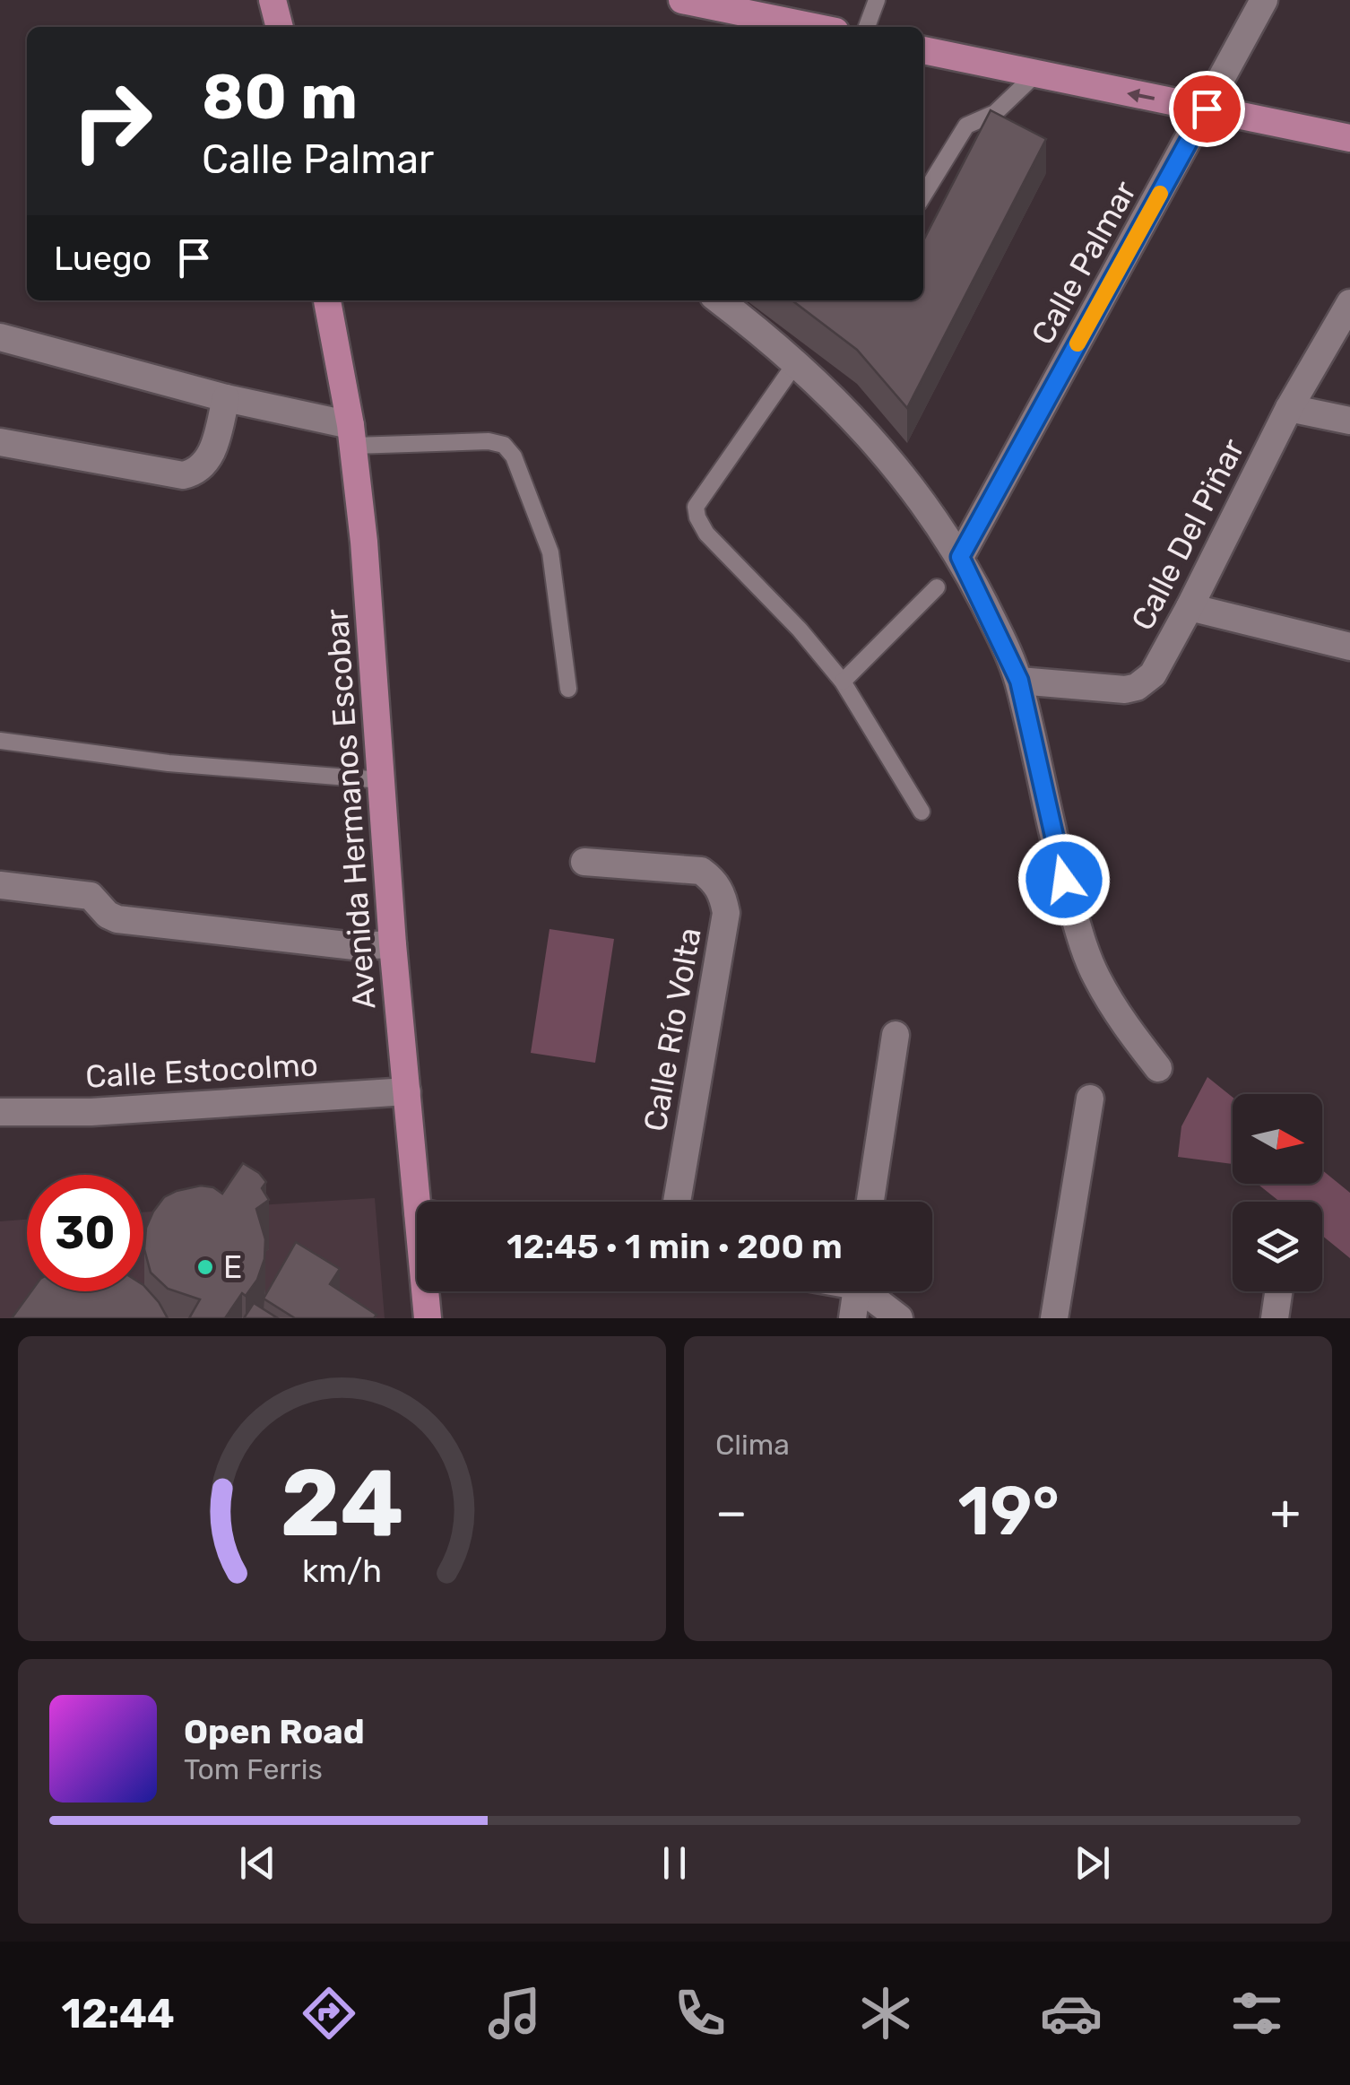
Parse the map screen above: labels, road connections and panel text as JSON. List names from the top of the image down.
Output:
{
  "streets": {
    "main road": ["Avenida Hermanos Escobar"],
    "street": [
      "Calle Palmar",
      "Calle Del Piñar",
      "Calle Río Volta",
      "Calle Estocolmo"
    ]
  },
  "crossings": [
    ["Avenida Hermanos Escobar", "Calle Estocolmo"]
  ],
  "places": ["E"],
  "north": "right",
  "page": {
    "turn": ["80 m", "Calle Palmar"],
    "then": "Luego",
    "limit": "30",
    "trip": "12:45 · 1 min · 200 m",
    "tile": "Clima",
    "heat": ["−", "19°", "+"],
    "song": ["Open Road", "Tom Ferris"],
    "tabs": "12:44",
    "gauge": ["24", "km/h"]
  }
}
